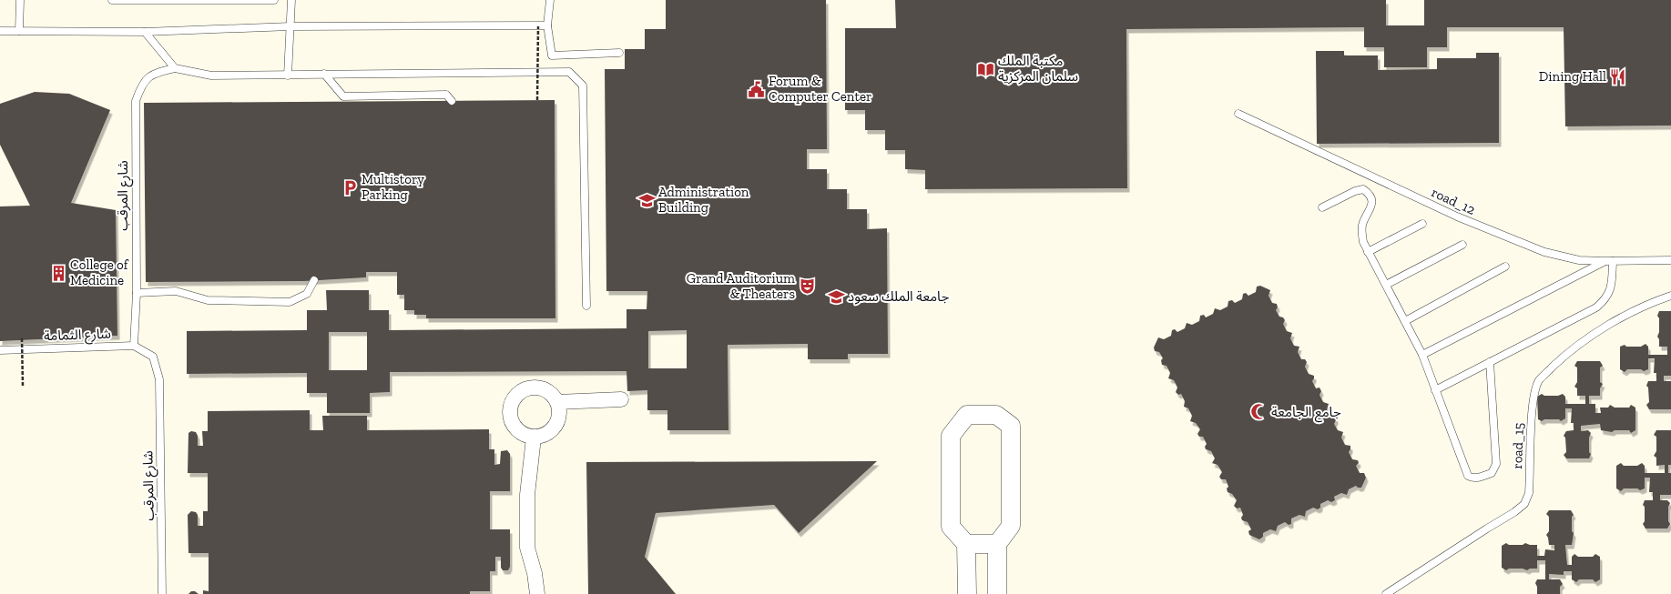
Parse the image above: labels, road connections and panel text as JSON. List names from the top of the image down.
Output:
{
  "streets": {
    "lane": [
      "شارع المرقب",
      "road_12",
      "شارع الثمامة",
      "road_15"
    ]
  },
  "crossings": [
    ["شارع المرقب", "شارع الثمامة"]
  ],
  "places": {
    "library": ["مكتبة الملك سلمان المركزية"],
    "restaurant": ["Dining Hall"],
    "public building": ["Forum & Computer Center"],
    "parking": ["Multistory Parking"],
    "school or university": ["Administration Building", "جامعة الملك سعود"],
    "building": ["College of Medicine"],
    "theatre": ["Grand Auditorium & Theaters"],
    "mosque": ["جامع الجامعة"]
  }
}
